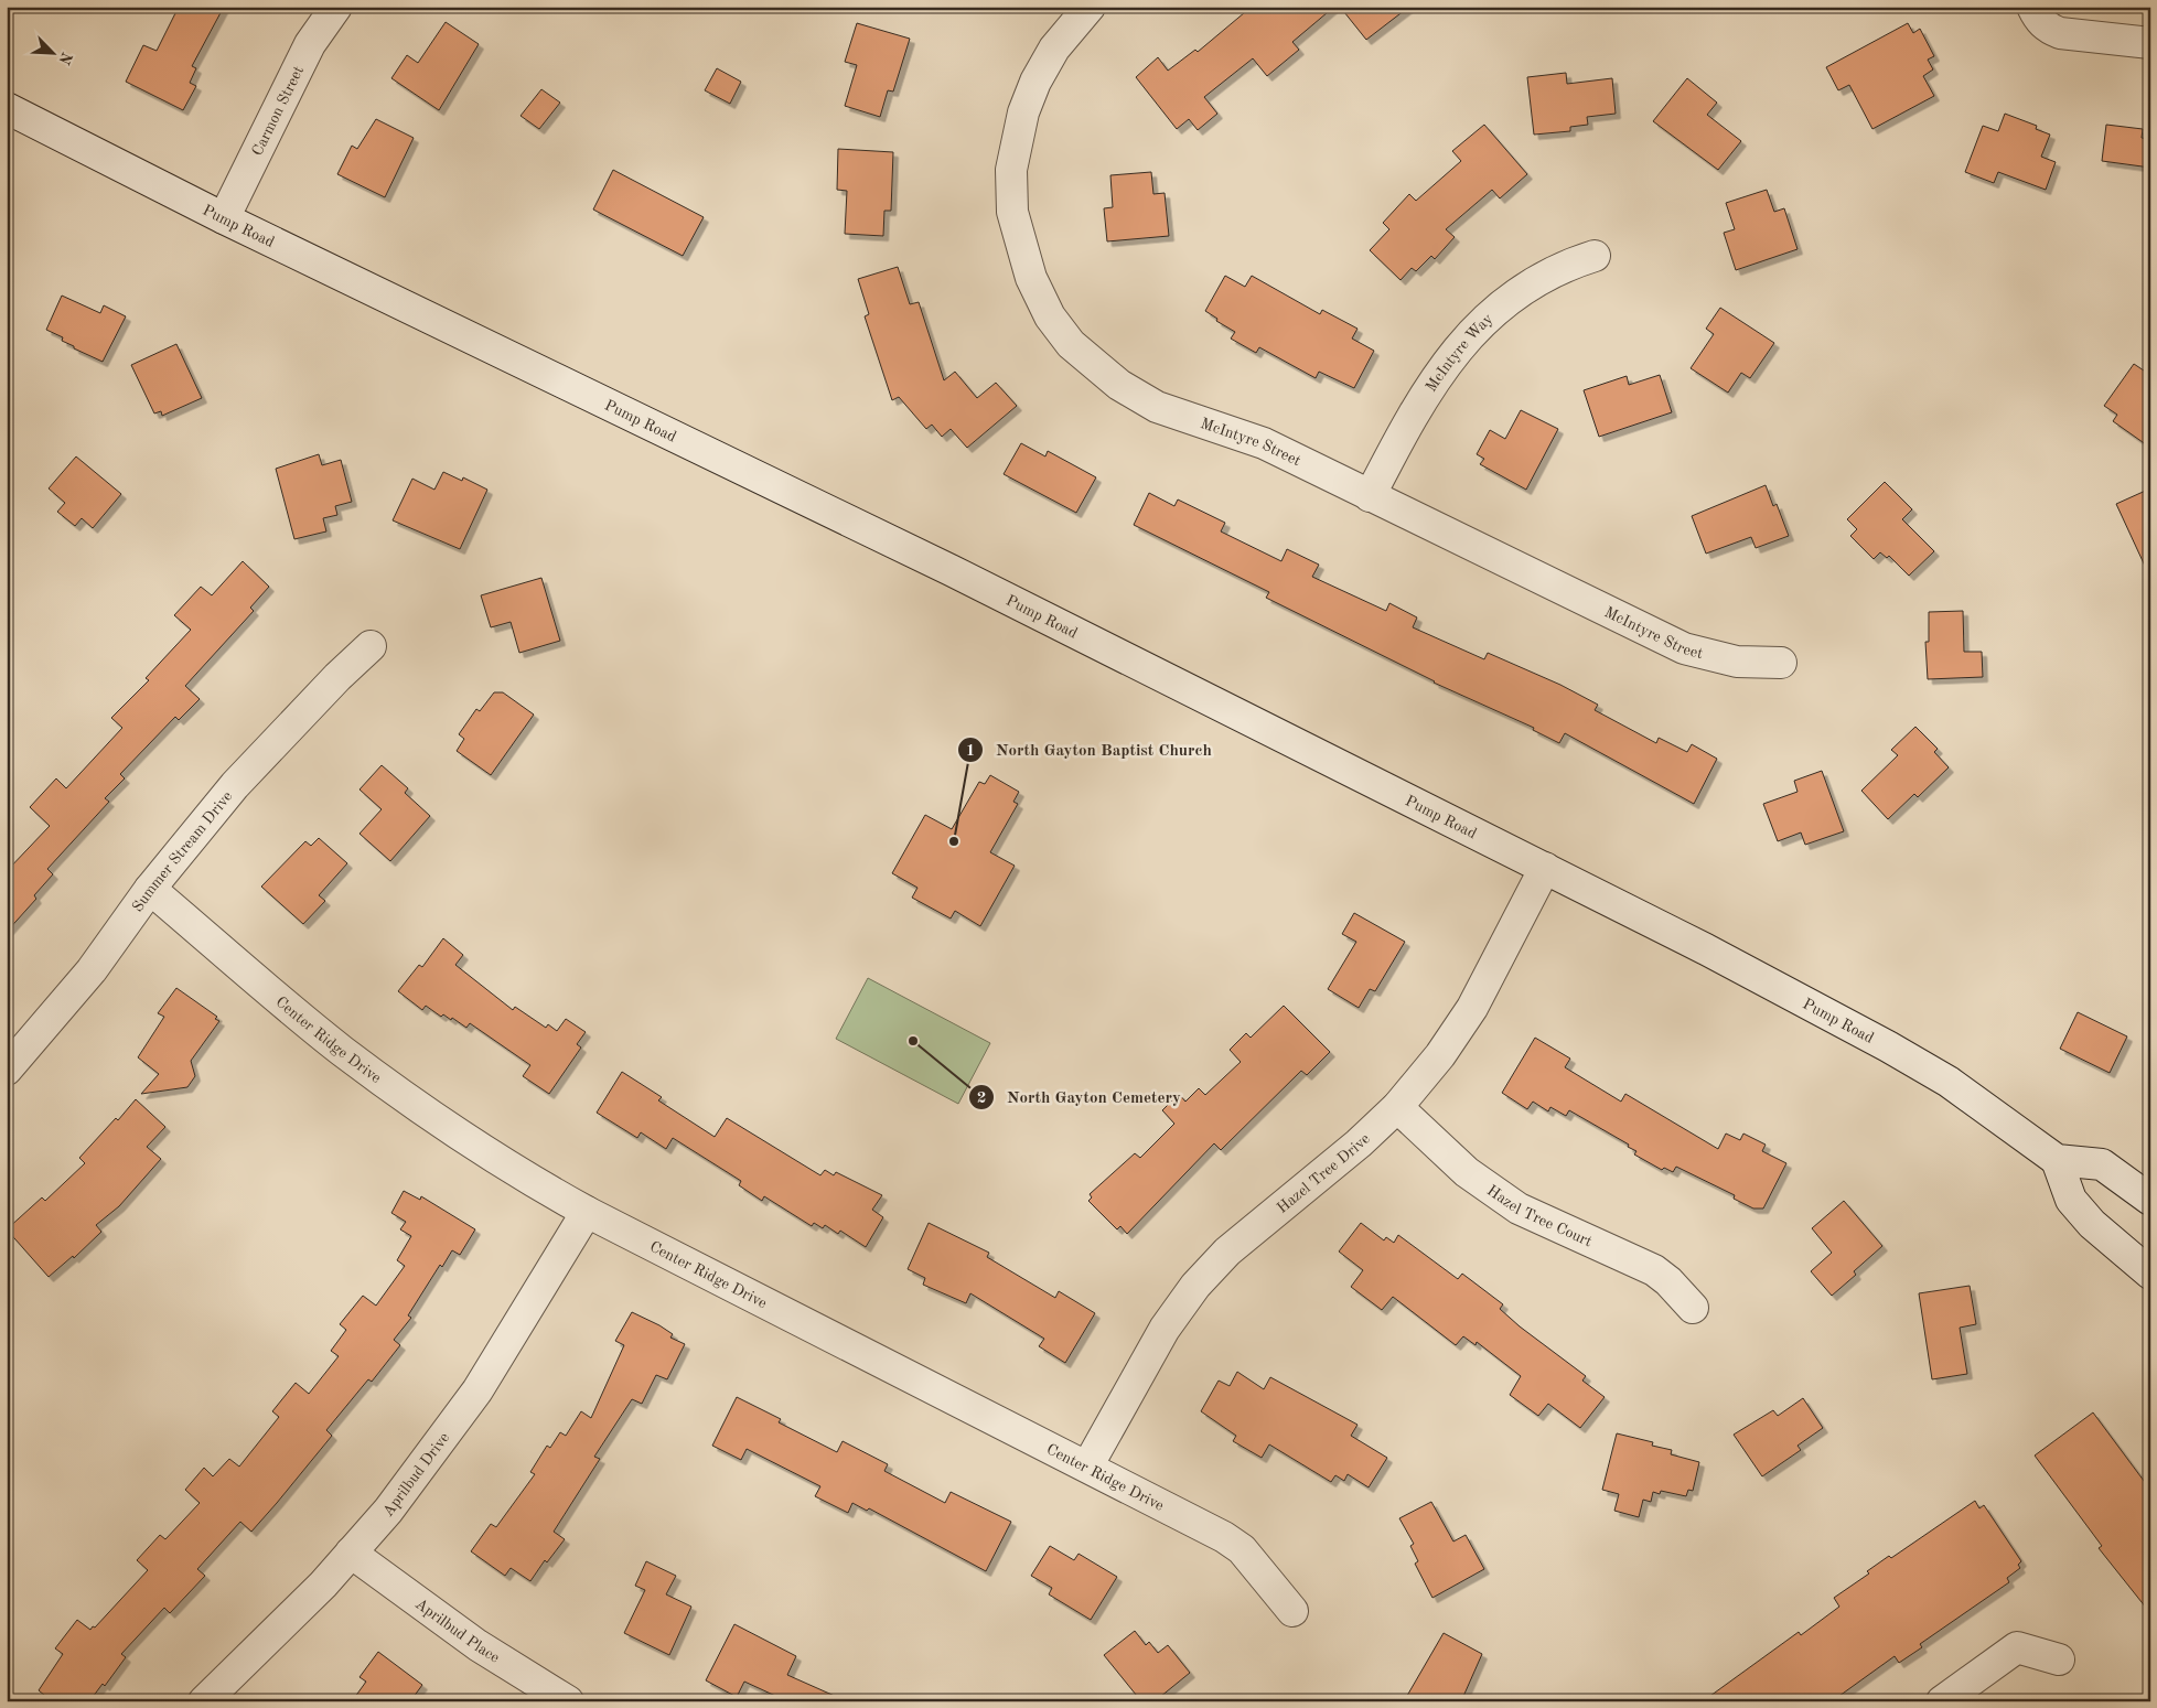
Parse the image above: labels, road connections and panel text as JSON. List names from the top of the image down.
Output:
{
  "streets": {
    "street": [
      "Carmon Street",
      "Pump Road",
      "McIntyre Way",
      "McIntyre Street",
      "Summer Stream Drive",
      "Center Ridge Drive",
      "Hazel Tree Drive",
      "Hazel Tree Court",
      "Aprilbud Drive",
      "Aprilbud Place"
    ]
  },
  "crossings": [
    ["Carmon Street", "Pump Road"],
    ["Pump Road", "Hazel Tree Drive"],
    ["McIntyre Way", "McIntyre Street"],
    ["Summer Stream Drive", "Center Ridge Drive"],
    ["Center Ridge Drive", "Hazel Tree Drive"],
    ["Center Ridge Drive", "Aprilbud Drive"],
    ["Hazel Tree Drive", "Hazel Tree Court"],
    ["Aprilbud Drive", "Aprilbud Place"]
  ],
  "places": ["North Gayton Baptist Church", "North Gayton Cemetery"],
  "north": "bottom right"
}
